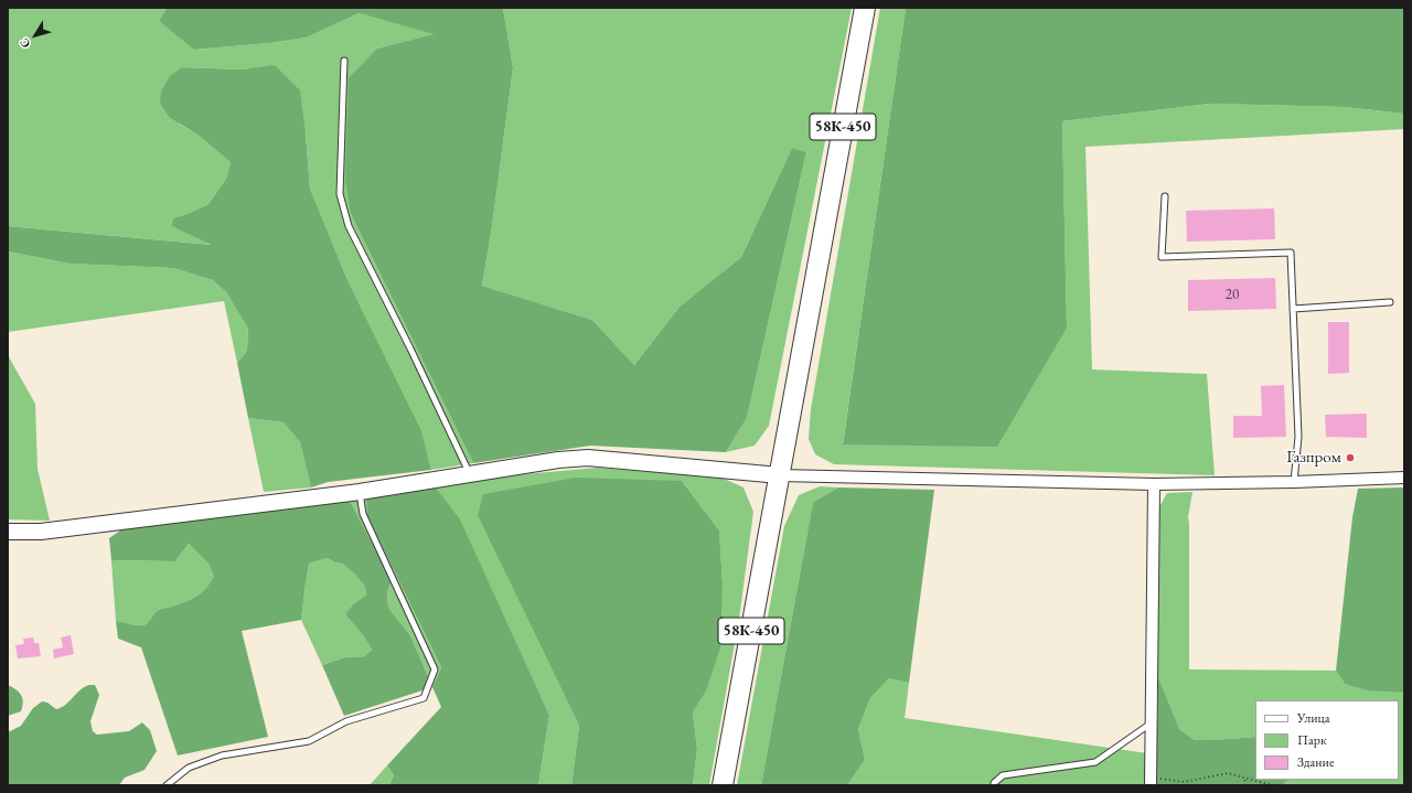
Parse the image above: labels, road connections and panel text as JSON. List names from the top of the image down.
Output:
{
  "streets": {
    "highway": ["58К-450"]
  },
  "places": ["Газпром"],
  "house_numbers": ["20"],
  "legend": ["Улица", "Парк", "Здание"],
  "north": "bottom left"
}
